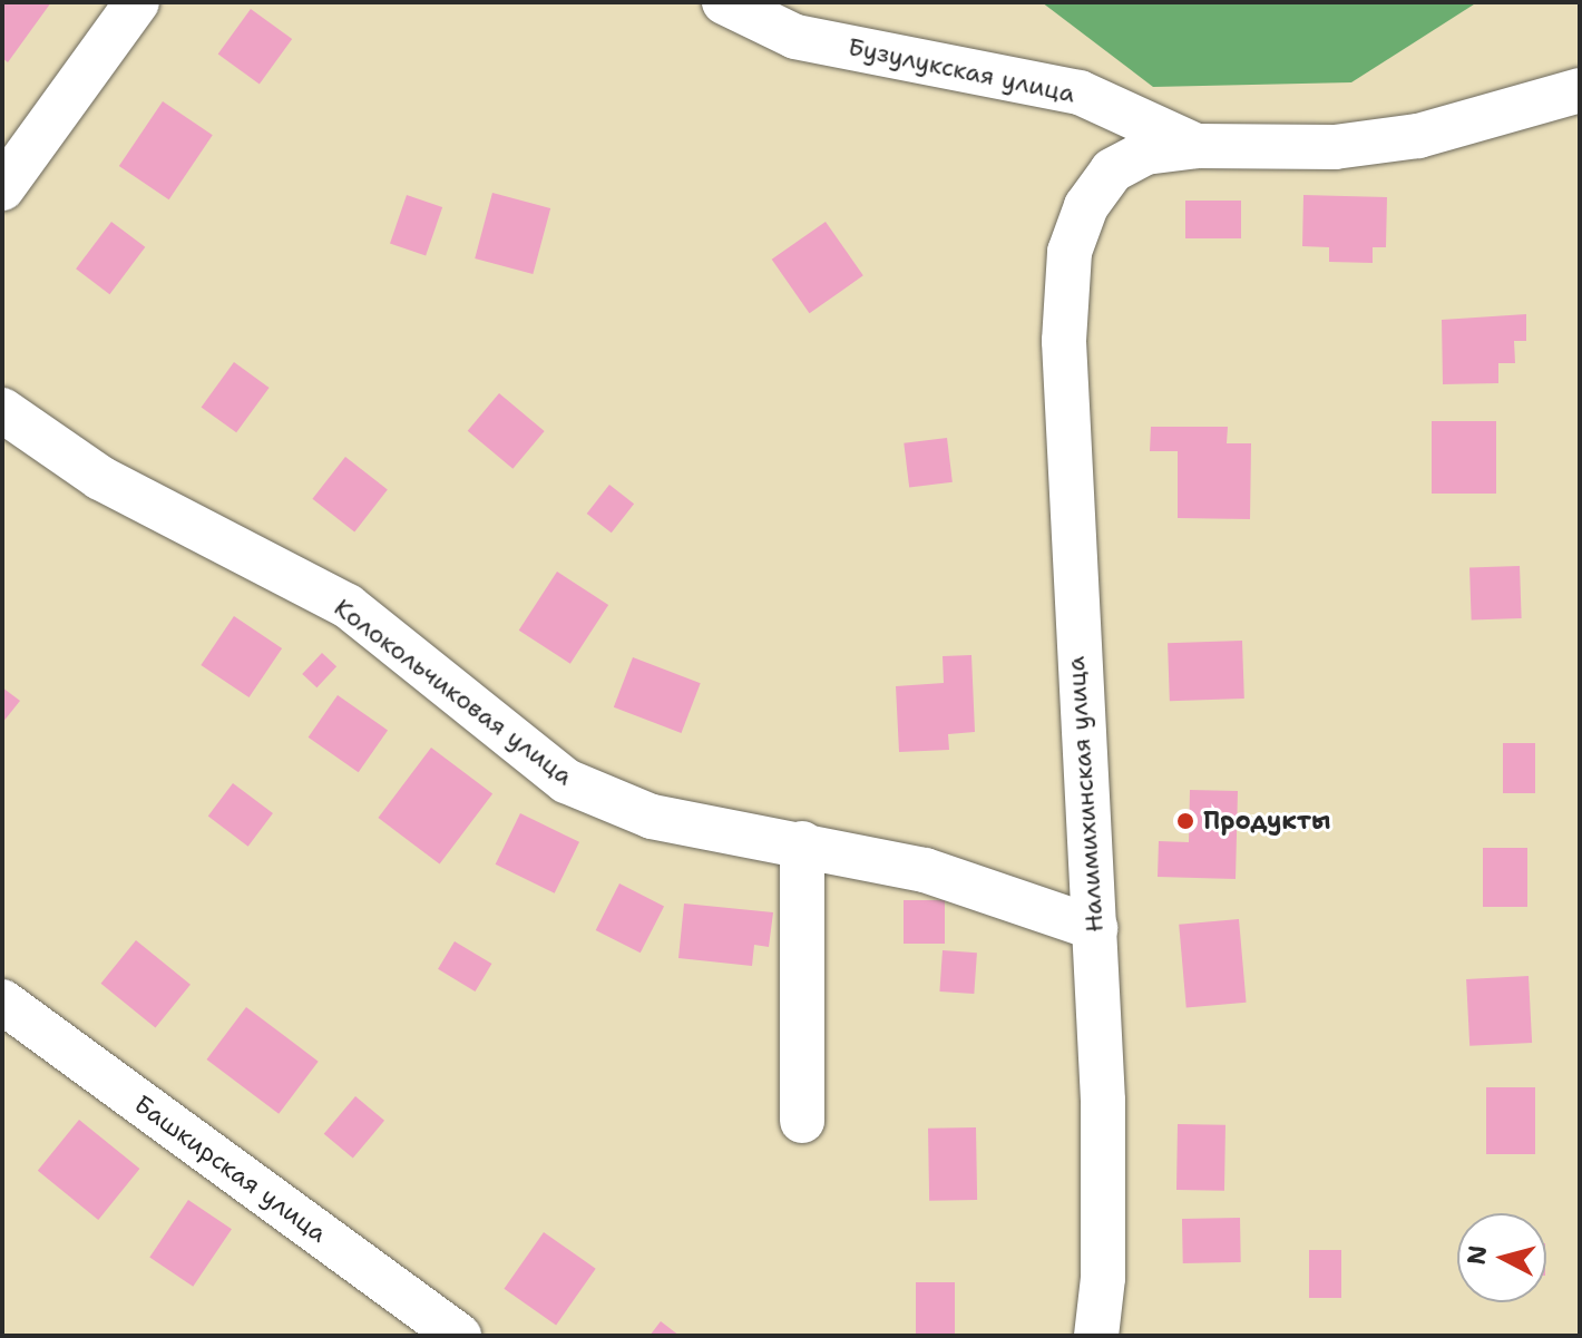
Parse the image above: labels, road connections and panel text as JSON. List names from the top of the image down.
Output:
{
  "streets": {
    "street": [
      "Бузулукская улица",
      "Колокольчиковая улица",
      "Налимихинская улица",
      "Башкирская улица"
    ]
  },
  "crossings": [
    ["Бузулукская улица", "Налимихинская улица"],
    ["Колокольчиковая улица", "Налимихинская улица"]
  ],
  "places": ["Продукты"],
  "north": "left"
}
